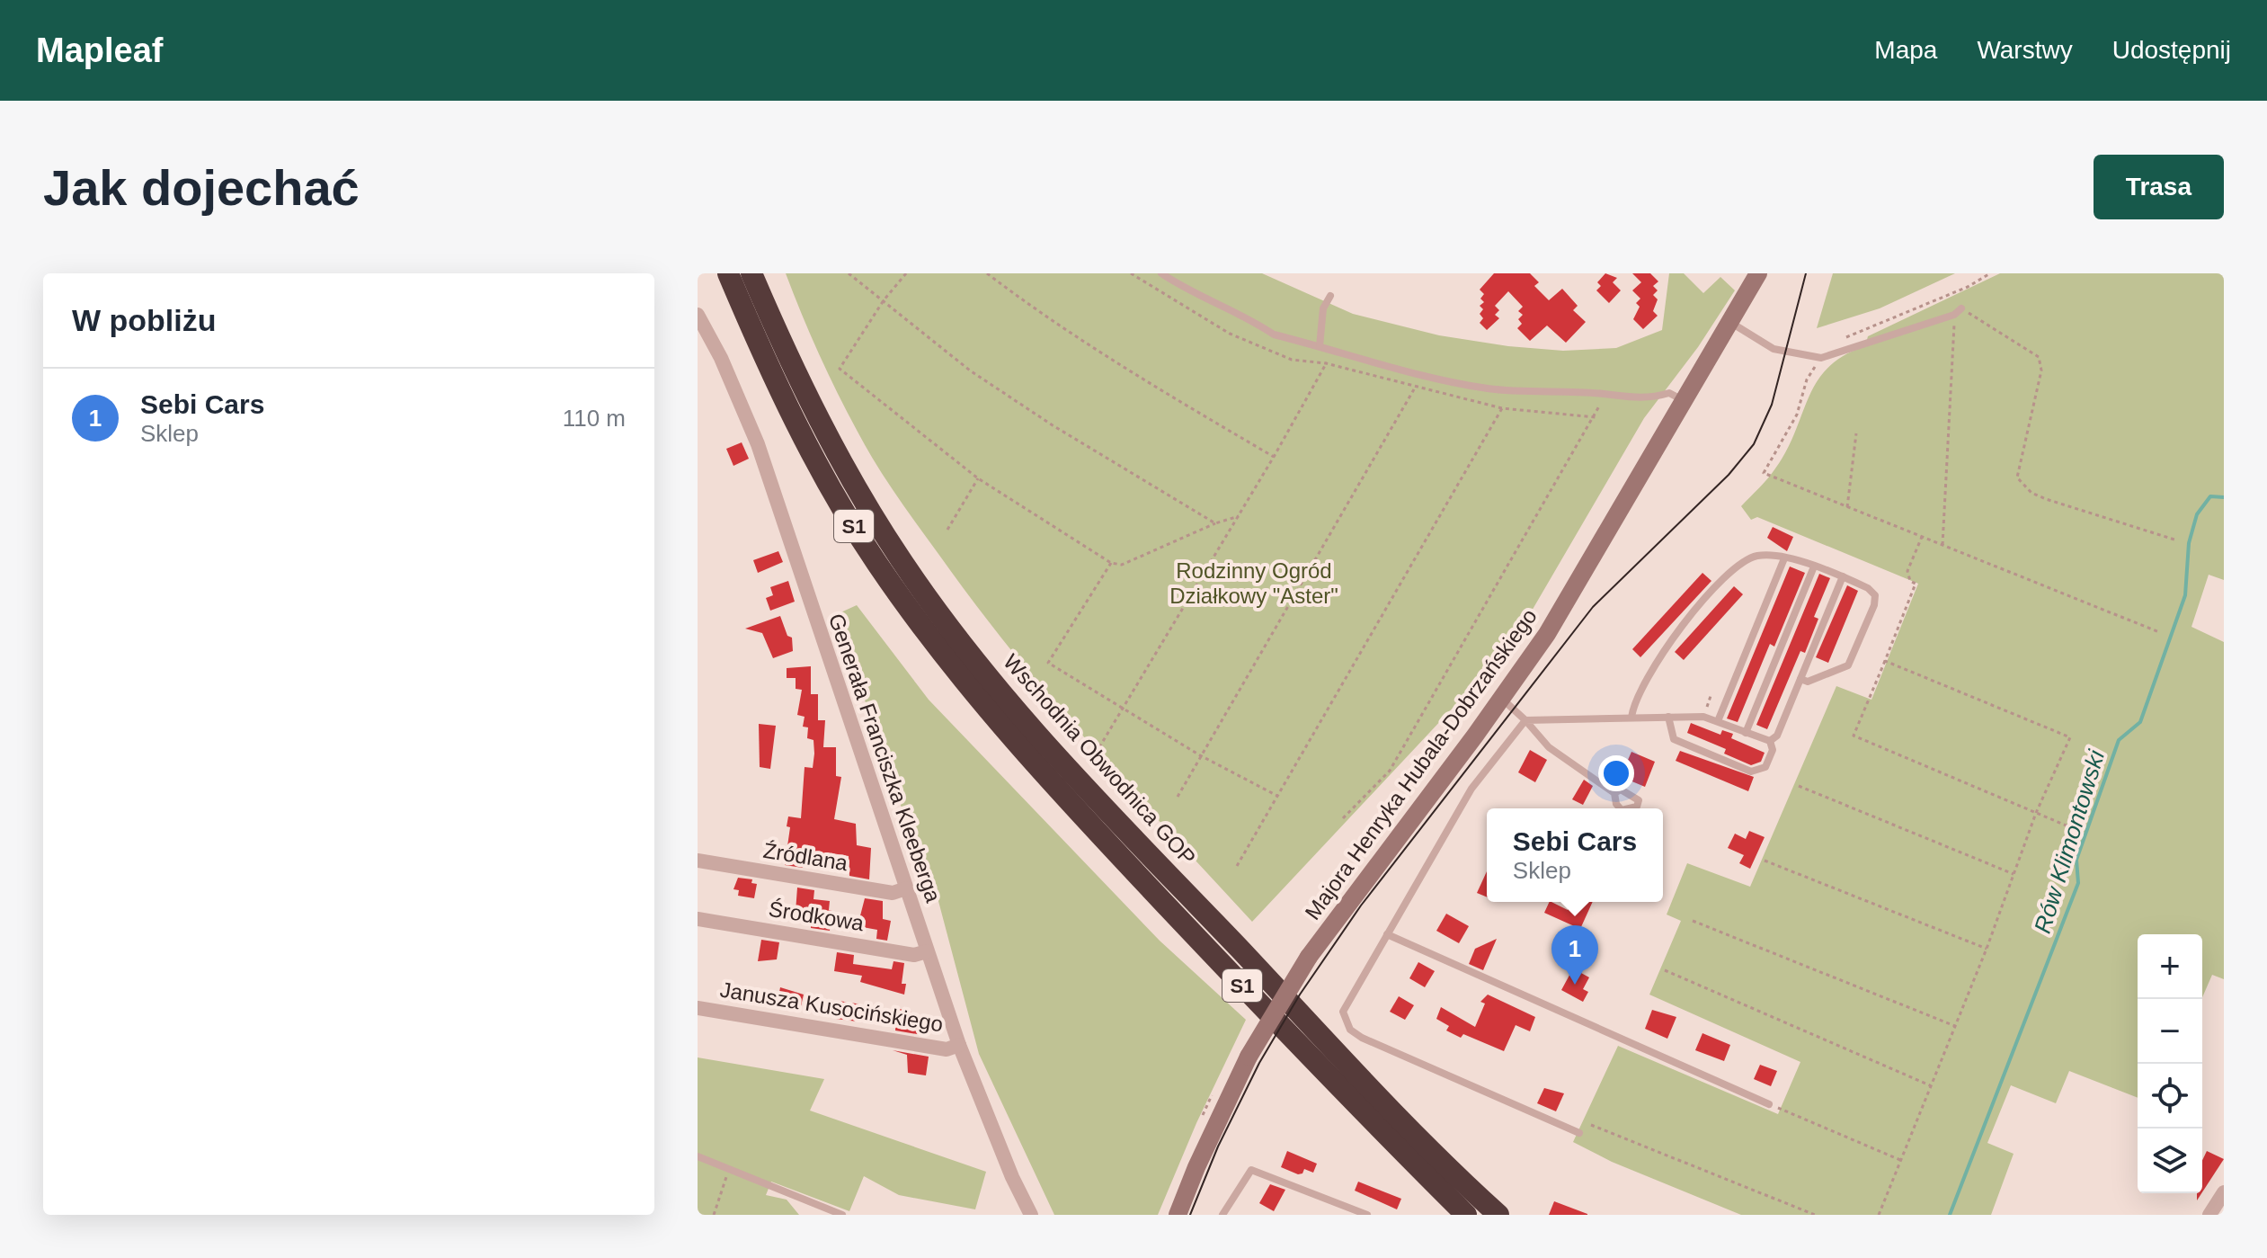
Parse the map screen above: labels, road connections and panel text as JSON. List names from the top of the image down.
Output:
{
  "streets": {
    "highway": ["S1", "Wschodnia Obwodnica GOP"],
    "street": [
      "Generała Franciszka Kleeberga",
      "Majora Henryka Hubala-Dobrzańskiego",
      "Źródlana",
      "Środkowa",
      "Janusza Kusocińskiego"
    ]
  },
  "crossings": [
    ["Generała Franciszka Kleeberga", "Źródlana"],
    ["Generała Franciszka Kleeberga", "Środkowa"],
    ["Generała Franciszka Kleeberga", "Janusza Kusocińskiego"]
  ],
  "water": ["Rów Klimontowski"],
  "parks": ["Rodzinny Ogród Działkowy \"Aster\""],
  "page": {
    "header": "Mapleaf",
    "nav": ["Mapa", "Warstwy", "Udostępnij"],
    "buttons": "Trasa",
    "title": "Jak dojechać",
    "heading": "W pobliżu",
    "list": [
      {
        "mark": "1",
        "name": "Sebi Cars",
        "note": "Sklep",
        "value": "110 m"
      }
    ],
    "popup": ["Sebi Cars", "Sklep"],
    "pins": "1",
    "map_buttons": ["+", "−"]
  }
}
